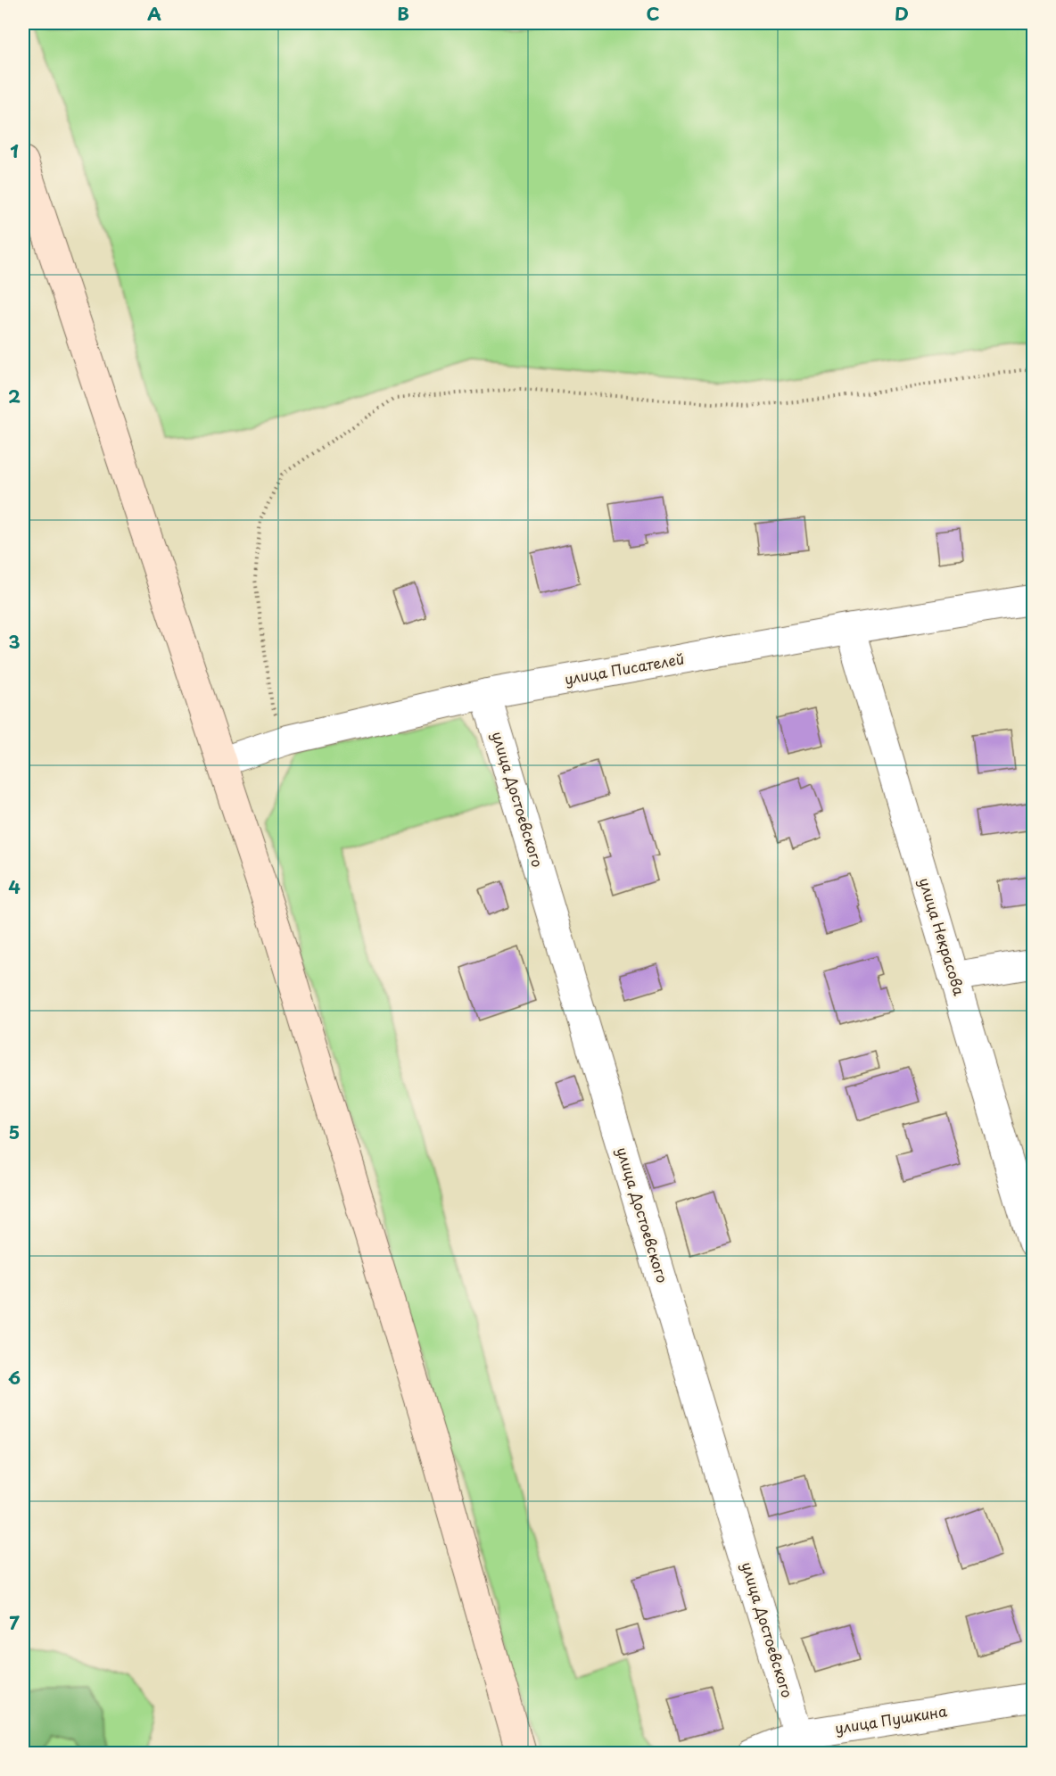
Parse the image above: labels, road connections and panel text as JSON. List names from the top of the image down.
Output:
{
  "streets": {
    "street": [
      "улица Писателей",
      "улица Достоевского",
      "улица Некрасова",
      "улица Пушкина"
    ]
  },
  "crossings": [
    ["улица Писателей", "улица Достоевского"],
    ["улица Писателей", "улица Некрасова"],
    ["улица Достоевского", "улица Пушкина"]
  ],
  "grid": {
    "columns": [
      "A",
      "B",
      "C",
      "D"
    ],
    "rows": [
      "1",
      "2",
      "3",
      "4",
      "5",
      "6",
      "7"
    ]
  }
}
